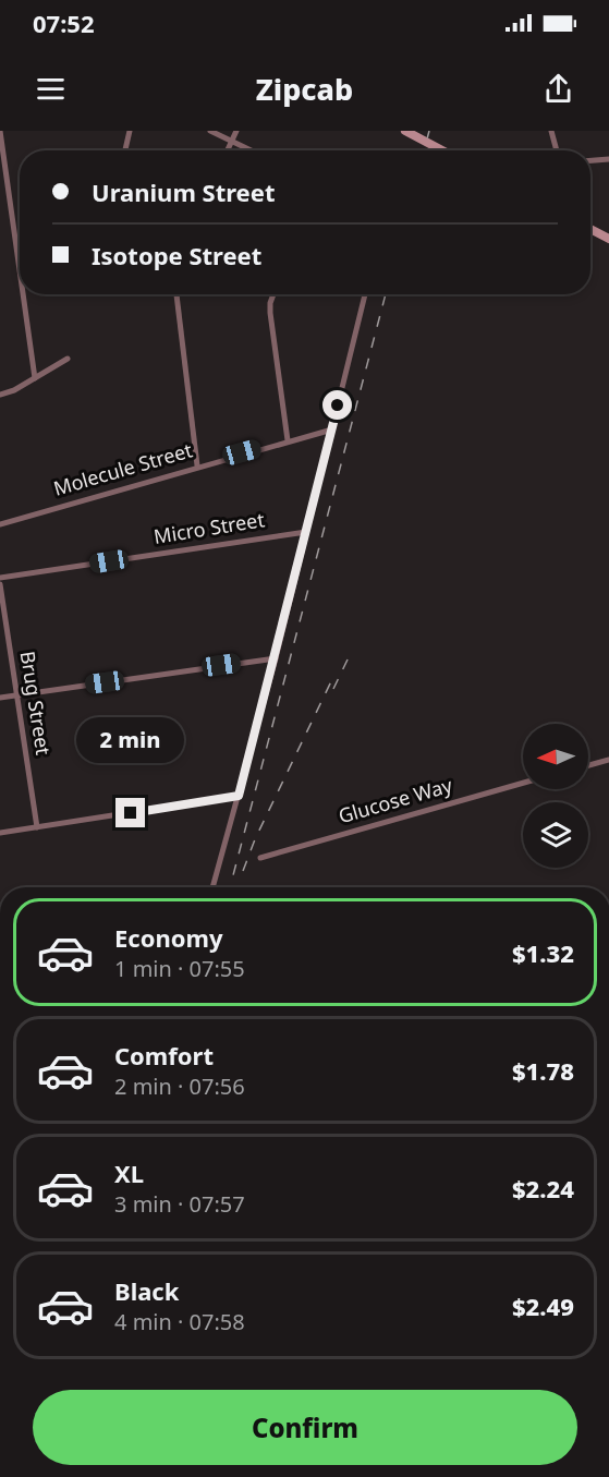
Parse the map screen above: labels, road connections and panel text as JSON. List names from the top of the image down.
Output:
{
  "streets": {
    "street": [
      "Molecule Street",
      "Micro Street",
      "Brug Street",
      "Glucose Way"
    ]
  },
  "north": "left",
  "page": {
    "status": "07:52",
    "header": "Zipcab",
    "banner": ["Uranium Street", "Isotope Street"],
    "bubble": "2 min",
    "list": [
      {
        "name": "Economy",
        "note": "1 min · 07:55",
        "value": "$1.32"
      },
      {
        "name": "Comfort",
        "note": "2 min · 07:56",
        "value": "$1.78"
      },
      {
        "name": "XL",
        "note": "3 min · 07:57",
        "value": "$2.24"
      },
      {
        "name": "Black",
        "note": "4 min · 07:58",
        "value": "$2.49"
      }
    ],
    "buttons": "Confirm"
  }
}
